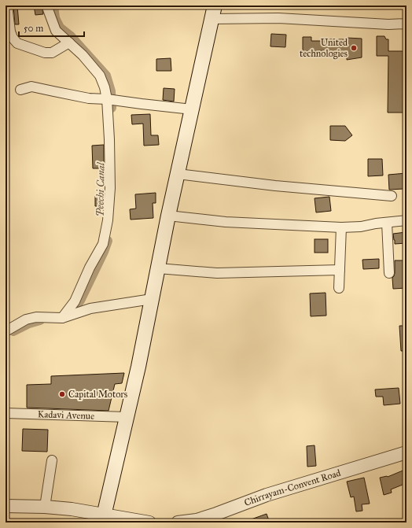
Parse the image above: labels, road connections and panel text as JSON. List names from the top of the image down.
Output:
{
  "streets": {
    "street": ["Kadavi Avenue", "Chirrayam-Convent Road"]
  },
  "water": ["Peechi Canal"],
  "places": ["United technologies", "Capital Motors"],
  "scale_bar": "50 m"
}
